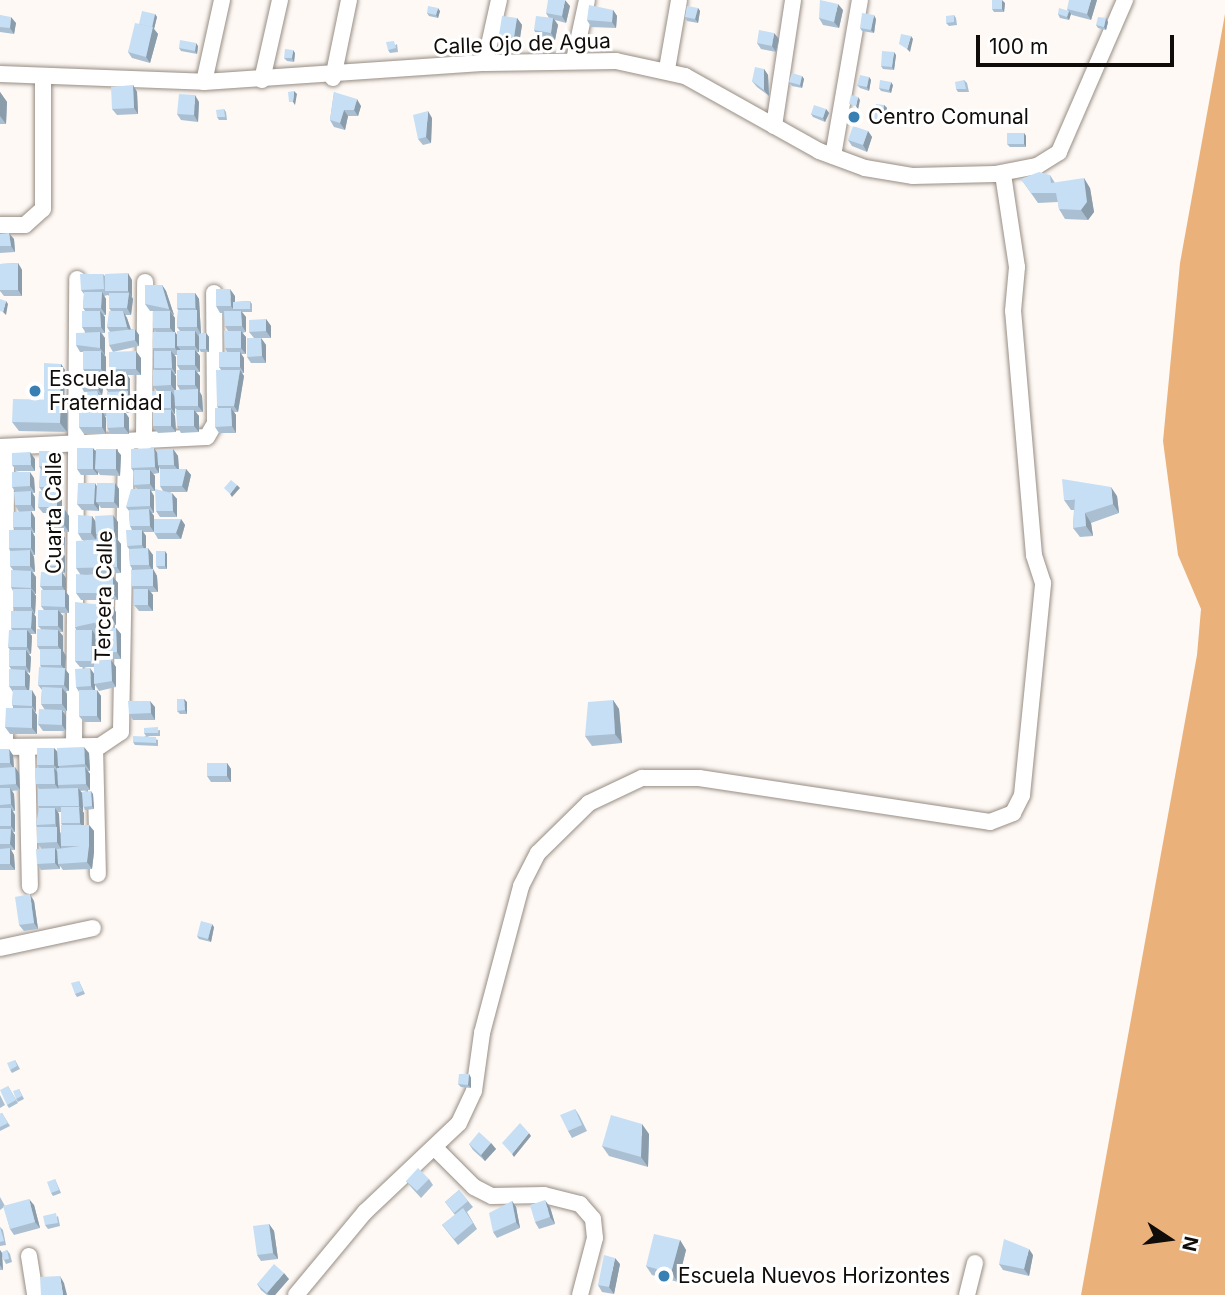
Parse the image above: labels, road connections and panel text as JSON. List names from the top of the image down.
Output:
{
  "streets": {
    "street": ["Calle Ojo de Agua", "Cuarta Calle", "Tercera Calle"]
  },
  "places": ["Centro Comunal", "Escuela Fraternidad", "Escuela Nuevos Horizontes"],
  "scale_bar": "100 m",
  "north": "right"
}
